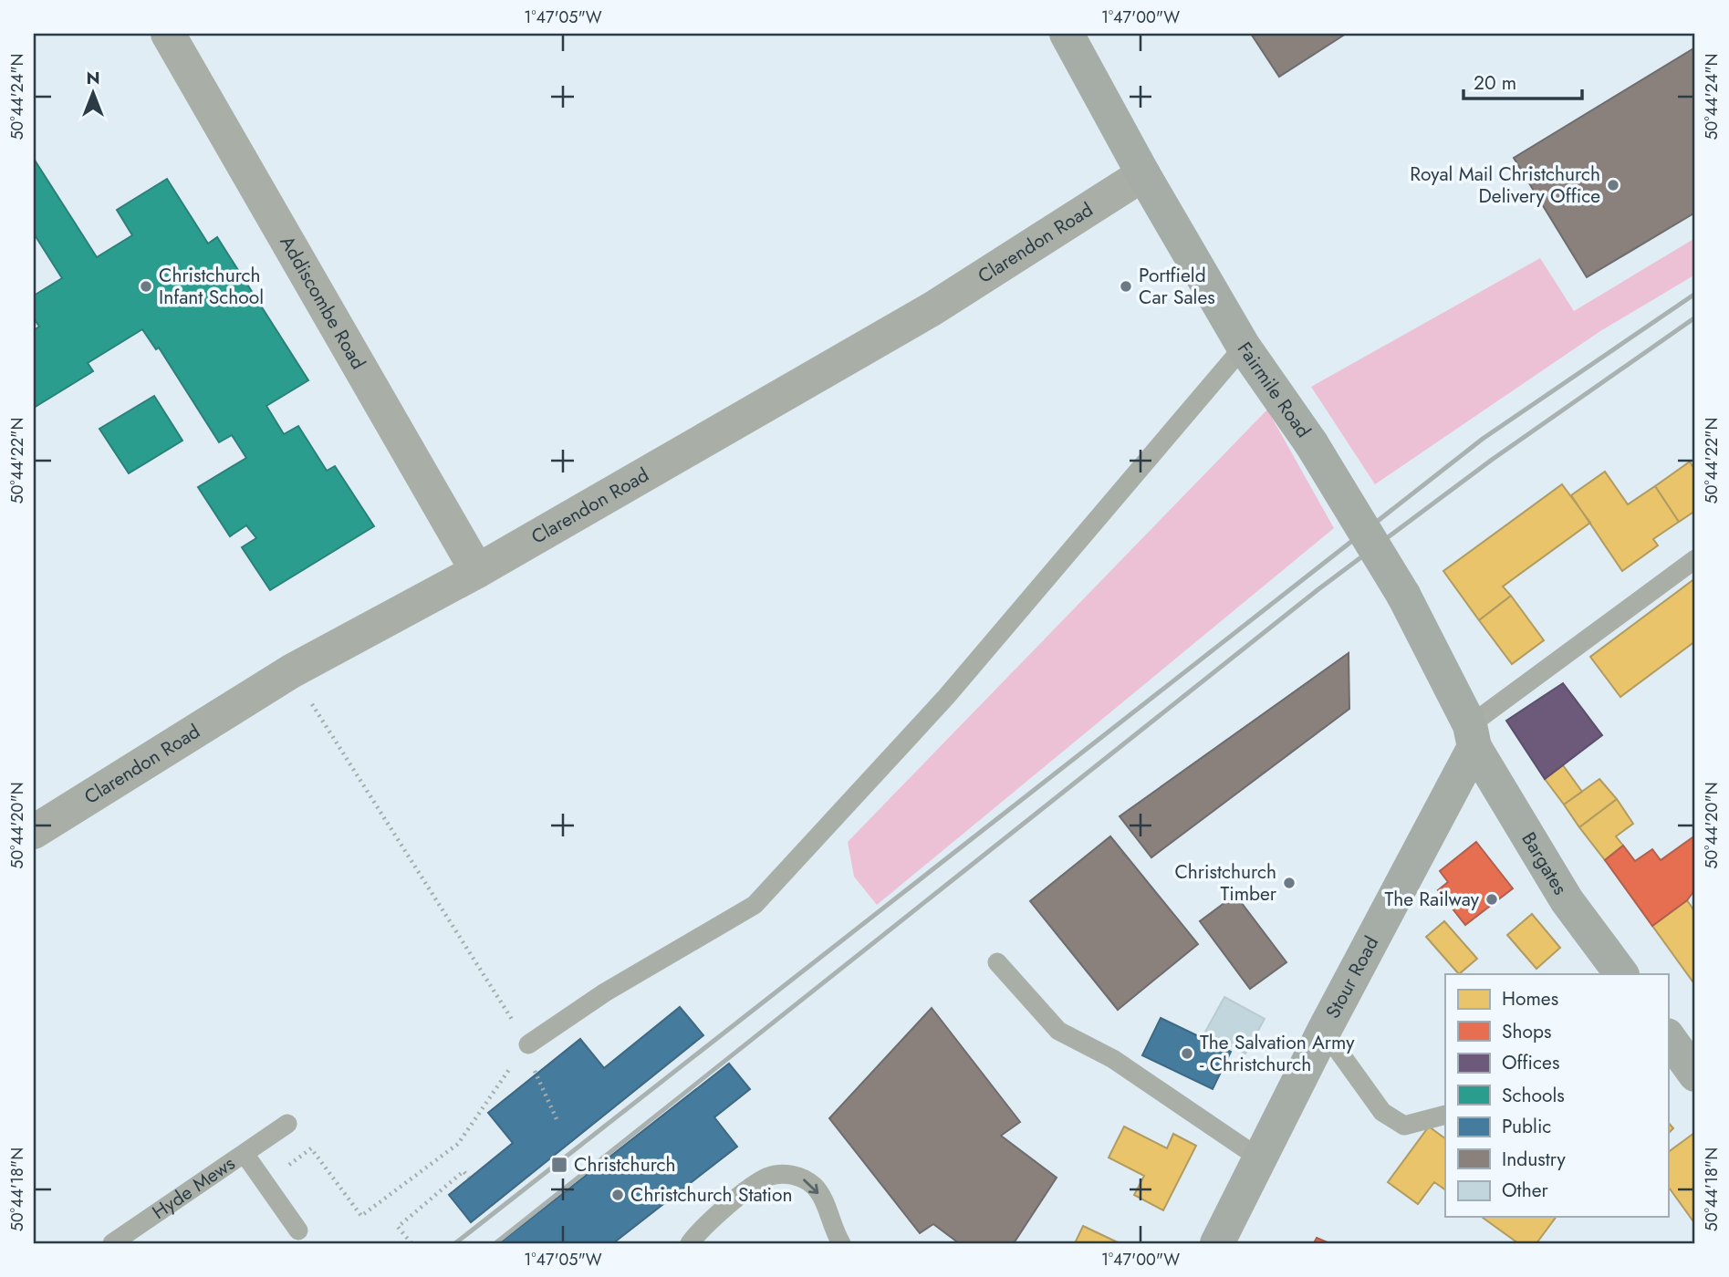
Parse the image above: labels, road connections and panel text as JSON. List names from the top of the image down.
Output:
{
  "streets": {
    "main road": ["Fairmile Road", "Bargates", "Stour Road"],
    "street": ["Clarendon Road", "Addiscombe Road"],
    "lane": ["Hyde Mews"]
  },
  "crossings": [
    ["Clarendon Road", "Addiscombe Road"],
    ["Clarendon Road", "Fairmile Road"],
    ["Fairmile Road", "Bargates"],
    ["Fairmile Road", "Stour Road"],
    ["Bargates", "Stour Road"]
  ],
  "places": {
    "other": [
      "Royal Mail Christchurch Delivery Office",
      "Christchurch Infant School",
      "Portfield Car Sales",
      "Christchurch Timber",
      "The Railway",
      "The Salvation Army - Christchurch",
      "Christchurch Station"
    ],
    "transit": ["Christchurch"]
  },
  "legend": [
    "Homes",
    "Shops",
    "Offices",
    "Schools",
    "Public",
    "Industry",
    "Other"
  ],
  "scale_bar": "20 m",
  "north": "top",
  "coordinates": [
    "1°47'05\"W",
    "1°47'00\"W",
    "50°44'24\"N",
    "50°44'22\"N",
    "50°44'20\"N",
    "50°44'18\"N"
  ]
}
